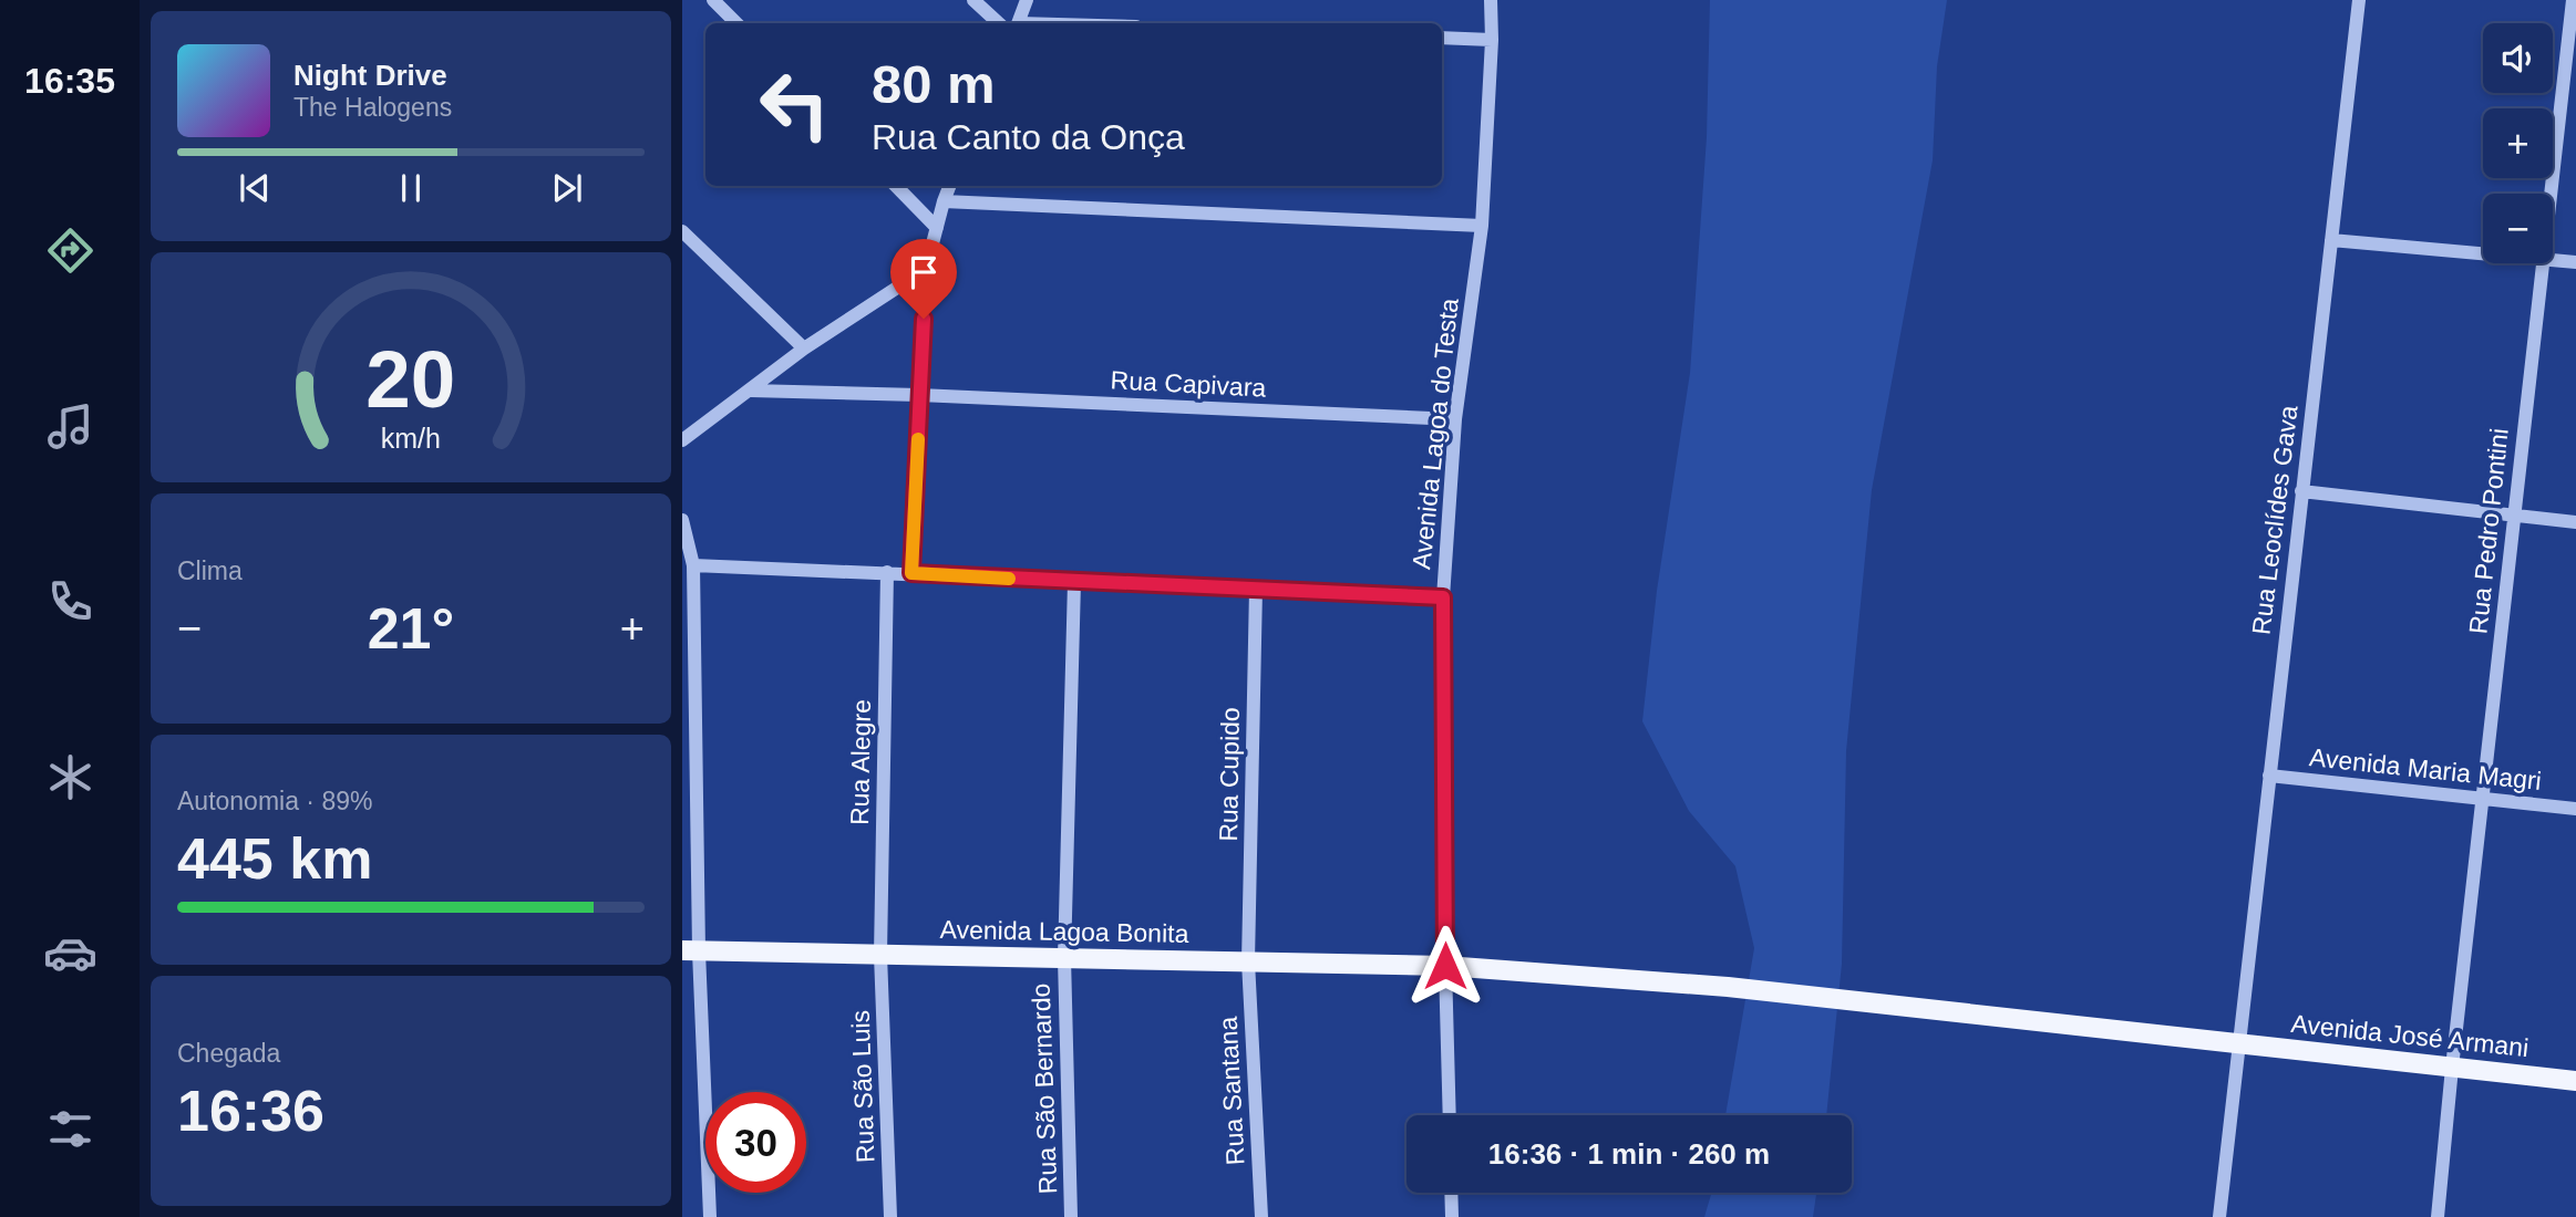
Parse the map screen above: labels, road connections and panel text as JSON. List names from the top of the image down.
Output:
{
  "streets": {
    "main road": ["Avenida Lagoa Bonita", "Avenida José Armani"],
    "street": [
      "Rua Capivara",
      "Avenida Lagoa do Testa",
      "Rua Leoclídes Gava",
      "Rua Pedro Pontini",
      "Rua Alegre",
      "Avenida Maria Magri",
      "Rua Cupido",
      "Rua São Luis",
      "Rua São Bernardo",
      "Rua Santana"
    ]
  },
  "crossings": [
    ["Rua Capivara", "Avenida Lagoa do Testa"],
    ["Avenida Lagoa do Testa", "Avenida Lagoa Bonita"],
    ["Avenida Lagoa do Testa", "Avenida José Armani"],
    ["Rua Leoclídes Gava", "Avenida Maria Magri"],
    ["Rua Leoclídes Gava", "Avenida José Armani"],
    ["Rua Pedro Pontini", "Avenida Maria Magri"],
    ["Rua Pedro Pontini", "Avenida José Armani"],
    ["Rua Alegre", "Avenida Lagoa Bonita"],
    ["Rua Alegre", "Rua São Luis"],
    ["Rua Cupido", "Avenida Lagoa Bonita"],
    ["Rua Cupido", "Rua Santana"],
    ["Avenida Lagoa Bonita", "Avenida José Armani"],
    ["Avenida Lagoa Bonita", "Rua São Luis"],
    ["Avenida Lagoa Bonita", "Rua São Bernardo"],
    ["Avenida Lagoa Bonita", "Rua Santana"]
  ],
  "page": {
    "tabs": "16:35",
    "map_buttons": ["+", "−"],
    "turn": ["80 m", "Rua Canto da Onça"],
    "song": ["Night Drive", "The Halogens"],
    "tile": [
      "Clima",
      ["Autonomia · 89%", "445 km"],
      ["Chegada", "16:36"]
    ],
    "heat": ["−", "21°", "+"],
    "limit": "30",
    "trip": "16:36 · 1 min · 260 m",
    "gauge": ["20", "km/h"]
  }
}
